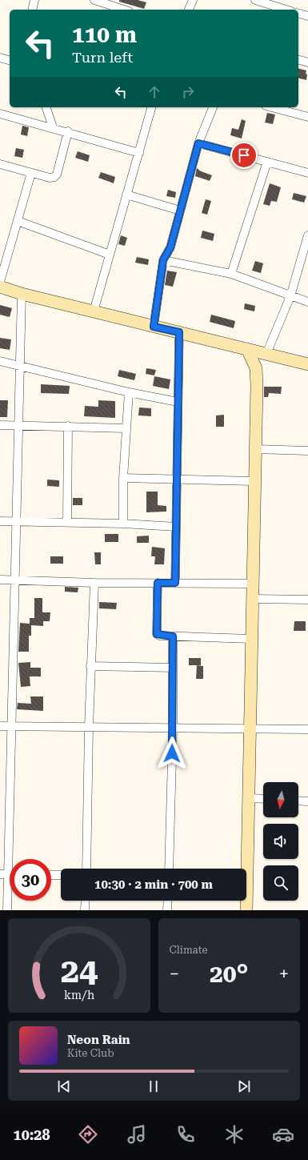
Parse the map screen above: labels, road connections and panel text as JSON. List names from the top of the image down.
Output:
{
  "north": "bottom",
  "page": {
    "turn": ["110 m", "Turn left"],
    "limit": "30",
    "trip": "10:30 · 2 min · 700 m",
    "tile": "Climate",
    "heat": ["−", "20°", "+"],
    "song": ["Neon Rain", "Kite Club"],
    "tabs": "10:28",
    "gauge": ["24", "km/h"]
  }
}
